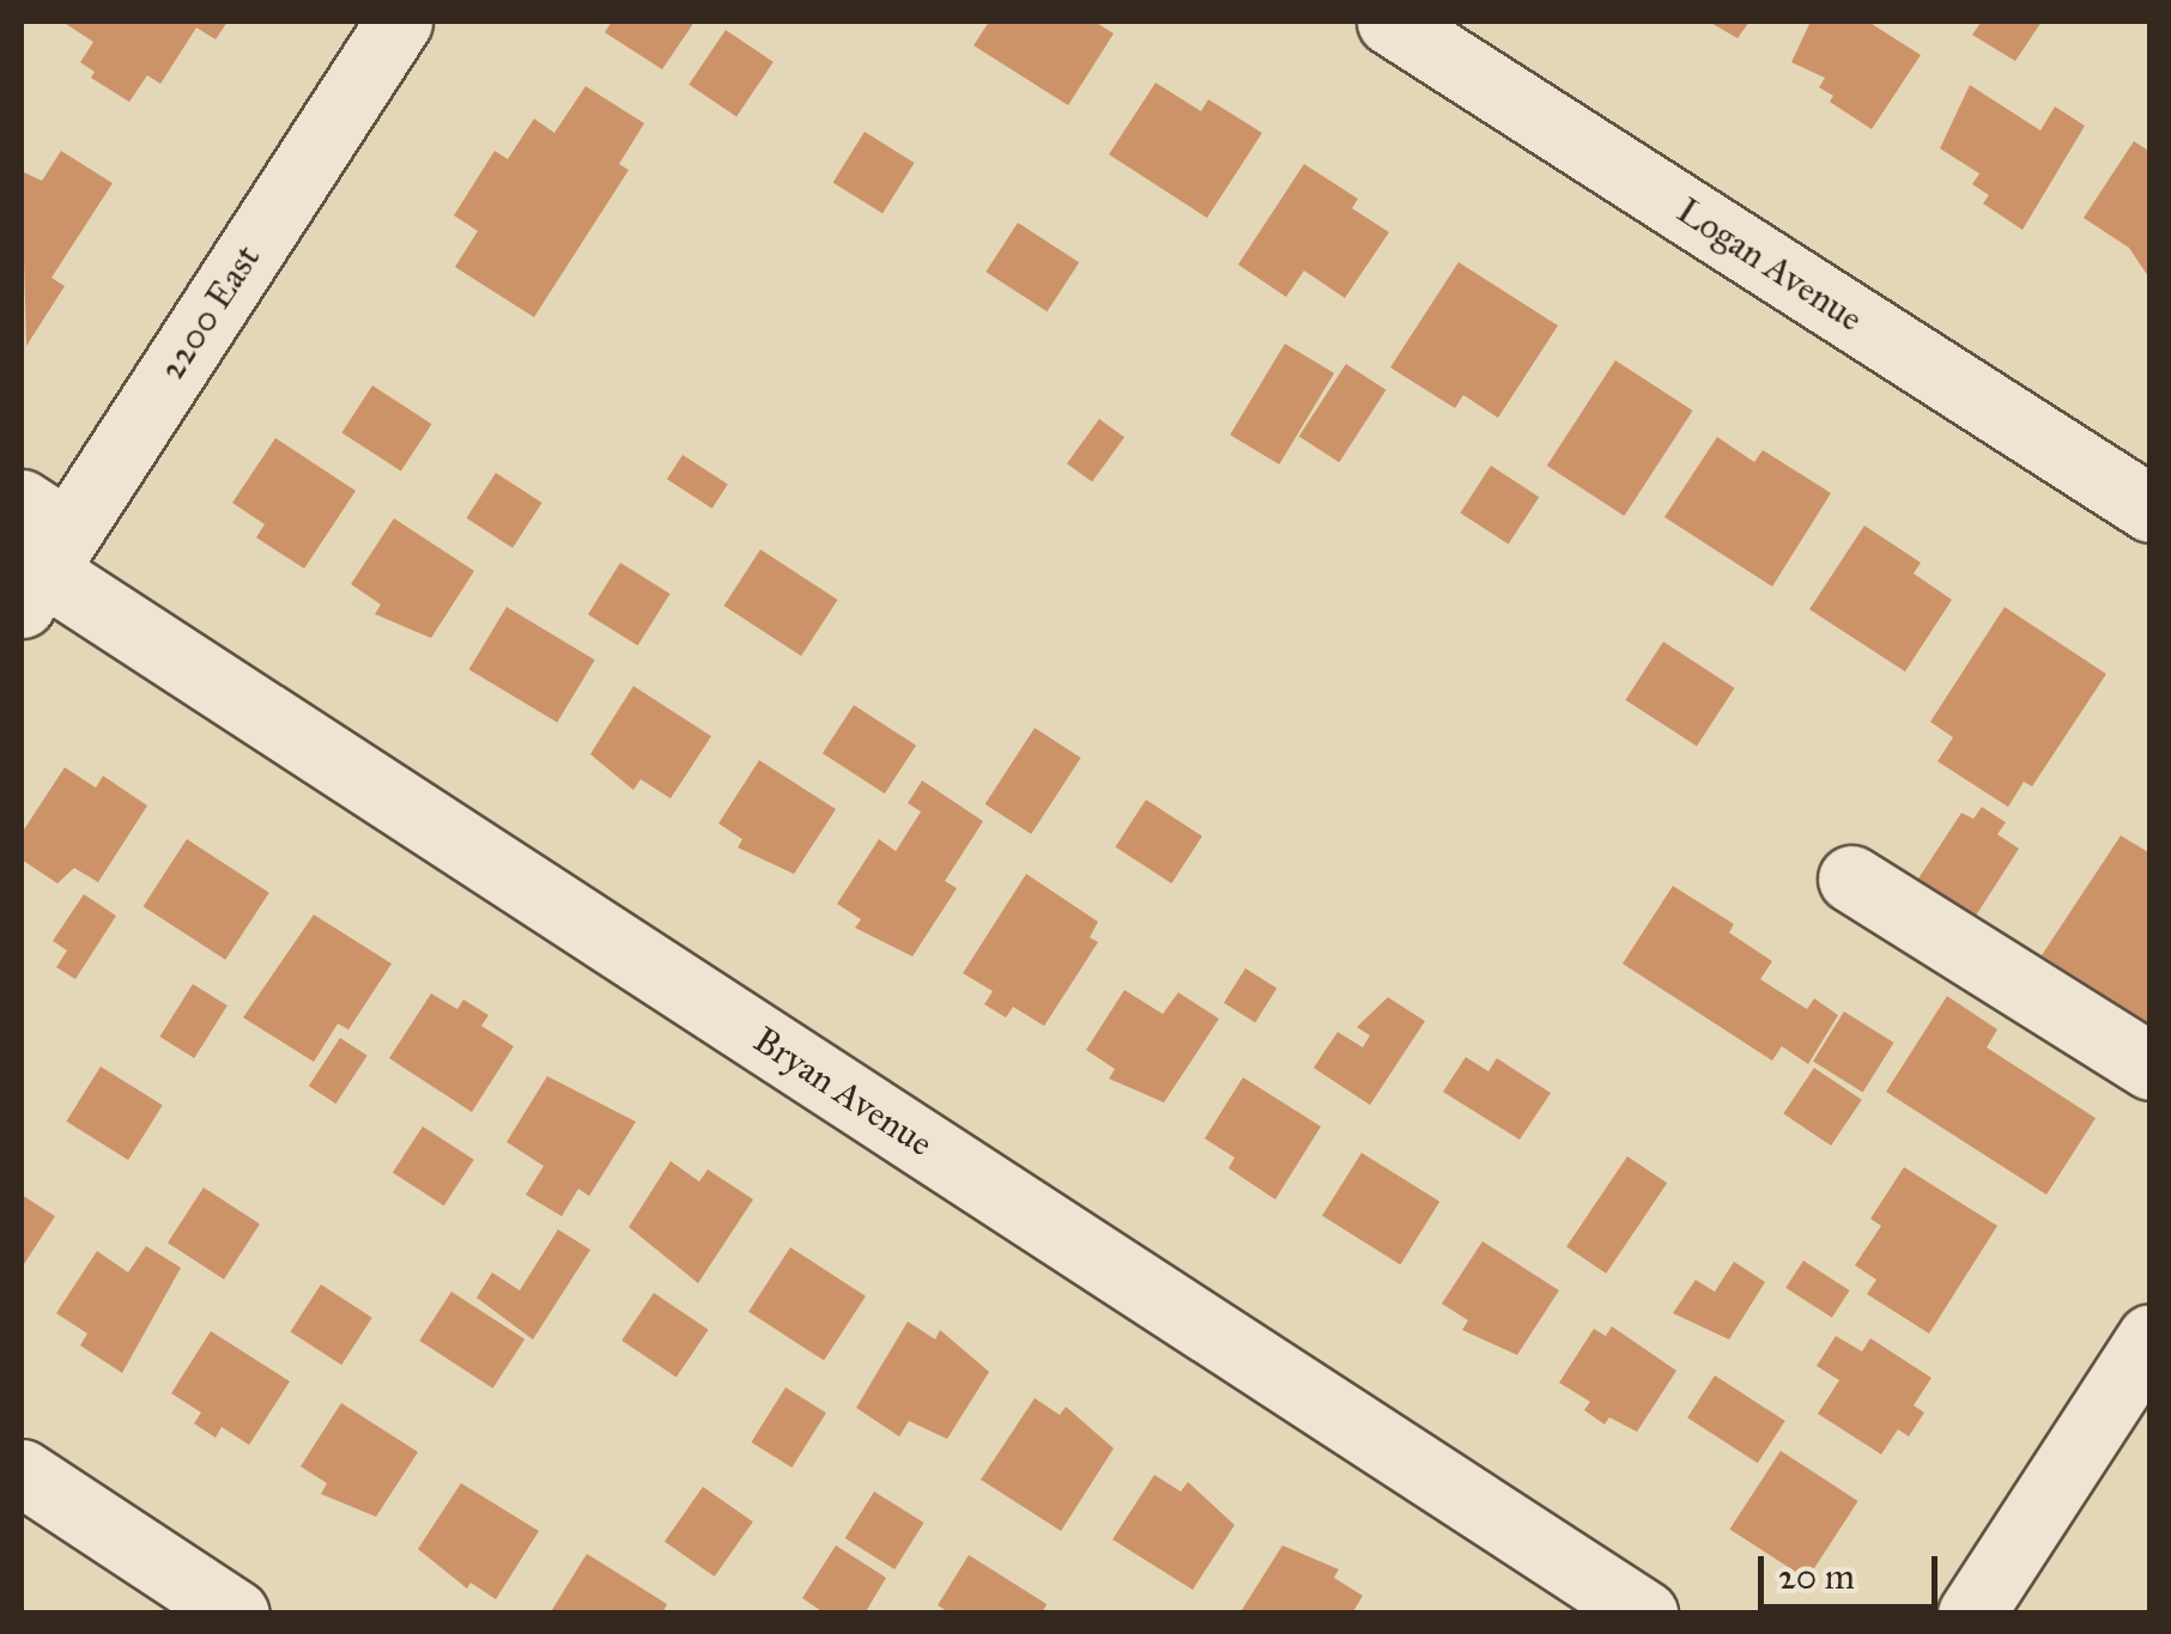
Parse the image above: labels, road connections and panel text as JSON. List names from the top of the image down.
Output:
{
  "streets": {
    "street": ["Logan Avenue", "2200 East", "Bryan Avenue"]
  },
  "crossings": [
    ["2200 East", "Bryan Avenue"]
  ],
  "scale_bar": "20 m"
}
